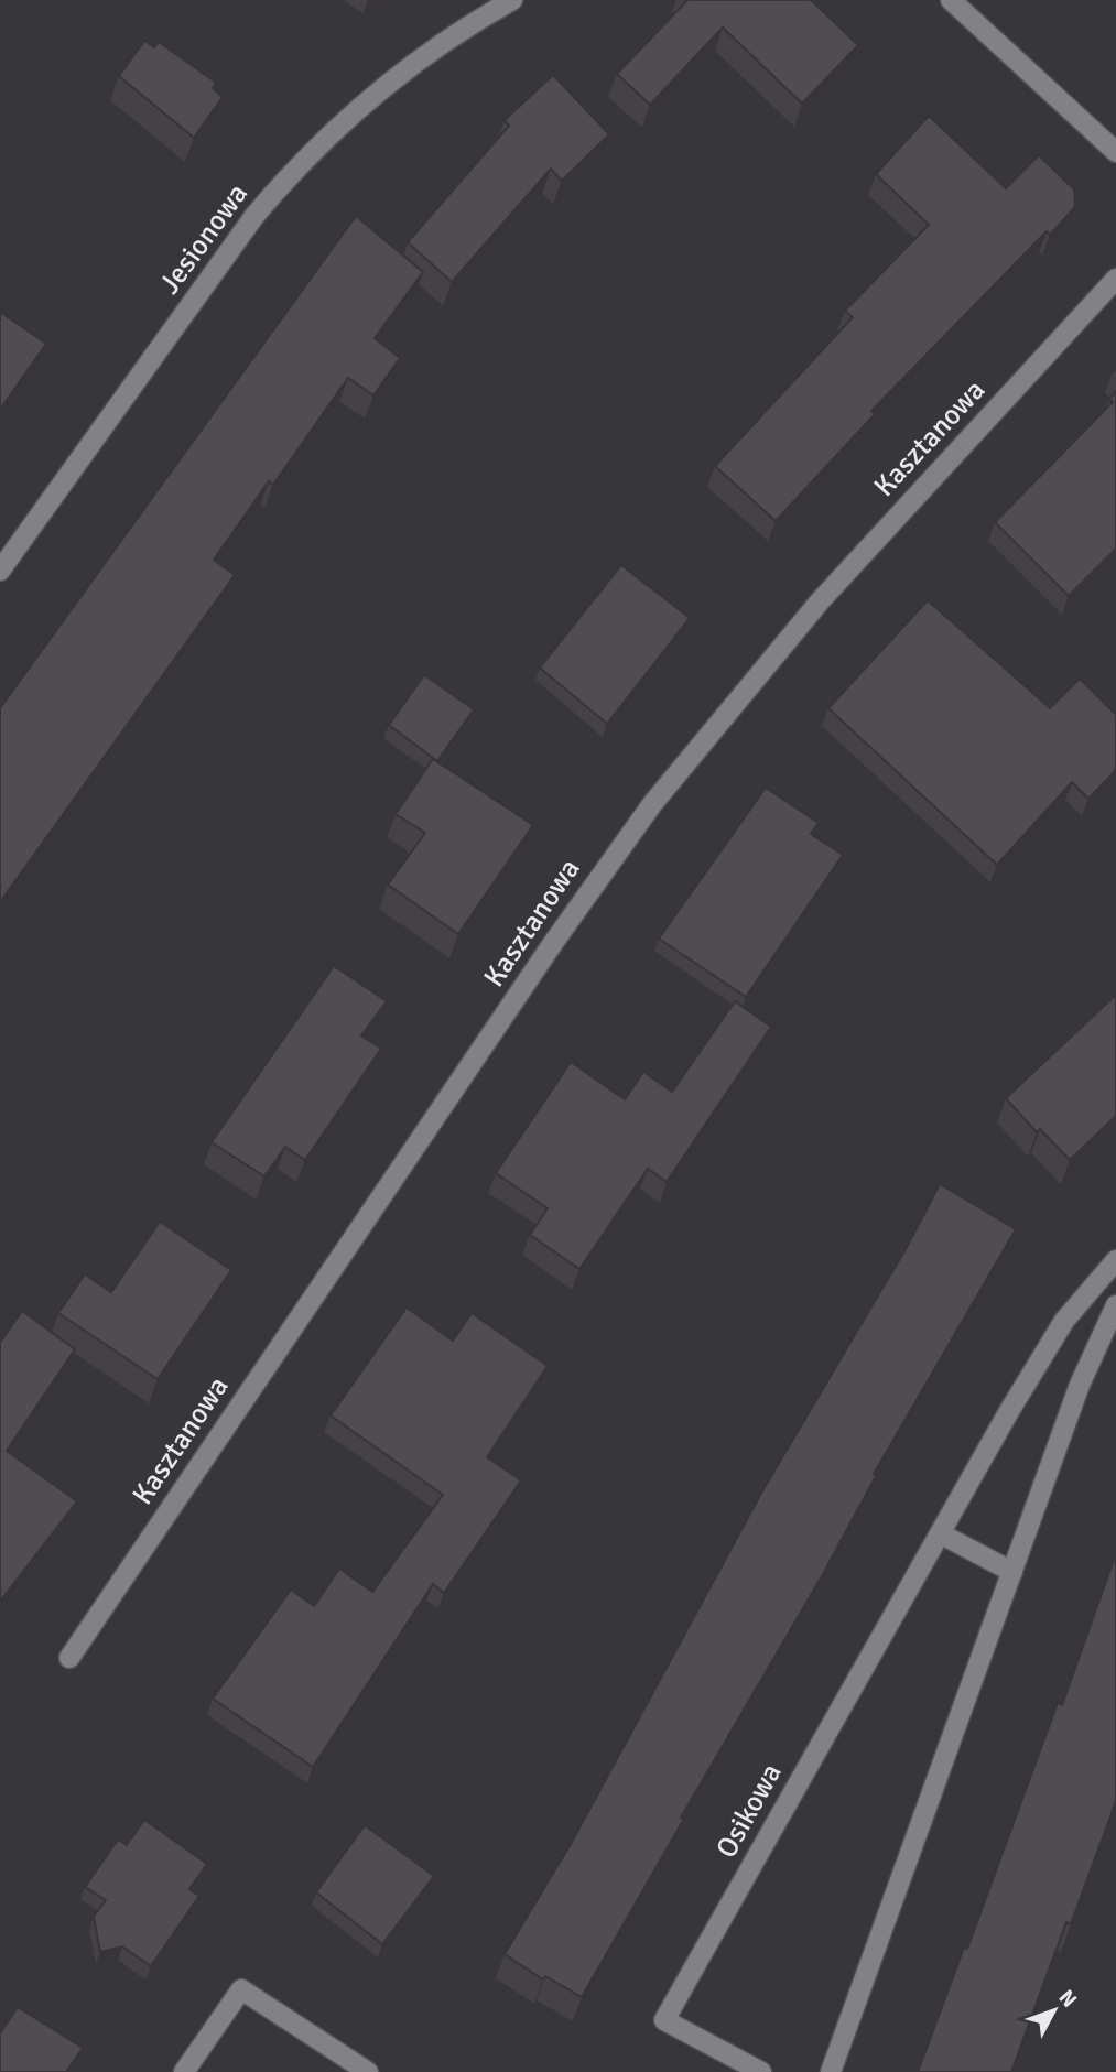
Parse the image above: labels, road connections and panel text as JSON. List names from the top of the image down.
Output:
{
  "streets": {
    "street": ["Jesionowa", "Kasztanowa", "Osikowa"]
  },
  "north": "top right"
}
